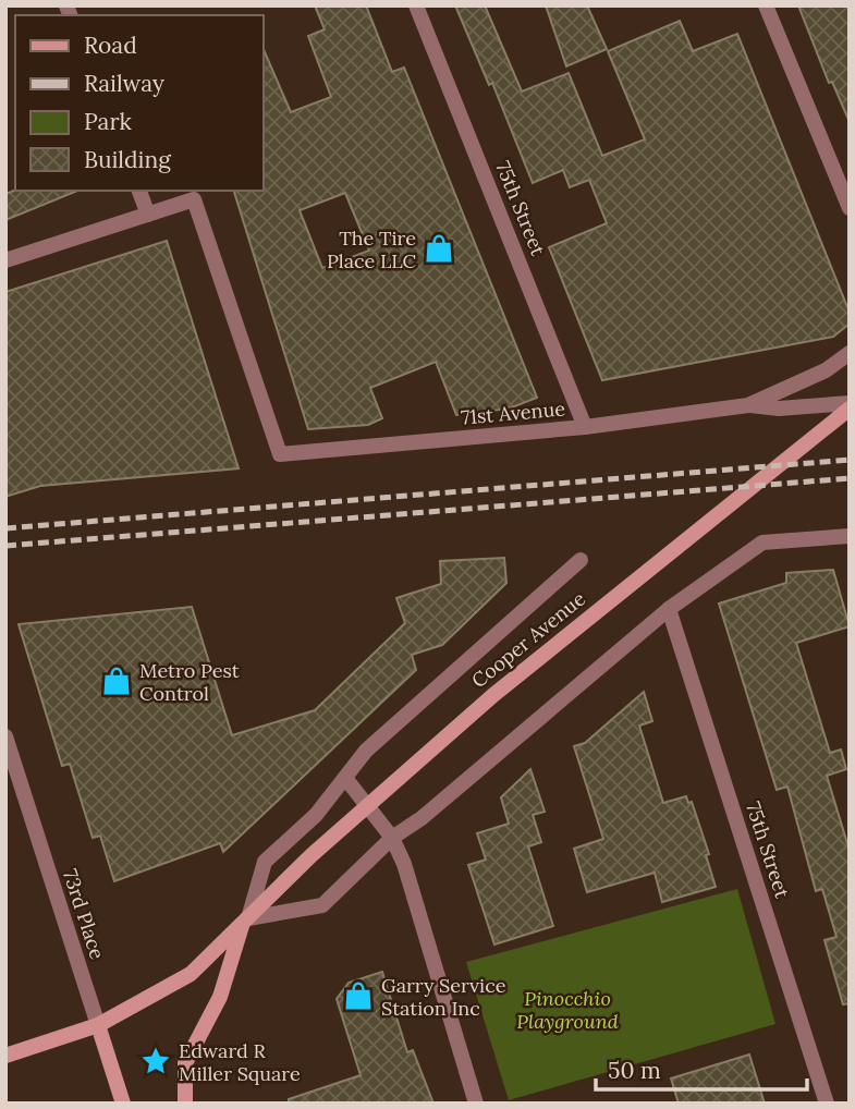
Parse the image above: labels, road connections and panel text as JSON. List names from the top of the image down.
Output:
{
  "streets": {
    "main road": ["Cooper Avenue", "73rd Place"],
    "street": ["75th Street", "71st Avenue"]
  },
  "crossings": [
    ["75th Street", "71st Avenue"],
    ["71st Avenue", "Cooper Avenue"],
    ["Cooper Avenue", "73rd Place"]
  ],
  "parks": ["Pinocchio Playground"],
  "places": {
    "shop": ["The Tire Place LLC", "Metro Pest Control", "Garry Service Station Inc"],
    "place": ["Edward R Miller Square"]
  },
  "legend": [
    "Road",
    "Railway",
    "Park",
    "Building"
  ],
  "scale_bar": "50 m"
}
